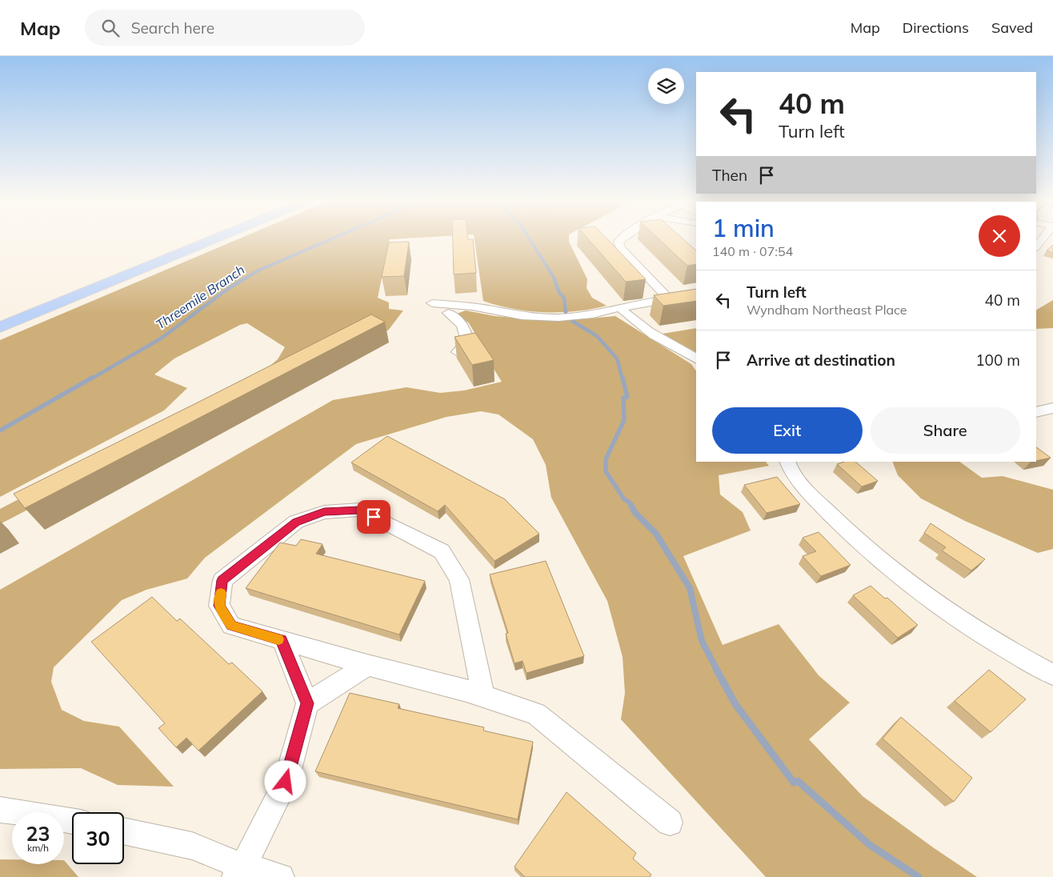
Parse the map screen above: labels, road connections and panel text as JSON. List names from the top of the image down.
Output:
{
  "water": ["Threemile Branch"],
  "page": {
    "header": "Map",
    "search": "Search here",
    "nav": ["Map", "Directions", "Saved"],
    "turn": ["40 m", "Turn left"],
    "then": "Then",
    "heading": ["1 min", "140 m · 07:54"],
    "list": [
      {
        "name": "Turn left",
        "note": "Wyndham Northeast Place",
        "value": "40 m"
      },
      {
        "name": "Arrive at destination",
        "value": "100 m"
      }
    ],
    "buttons": ["Exit", "Share"],
    "speed": "23 km/h",
    "limit": "30"
  }
}
